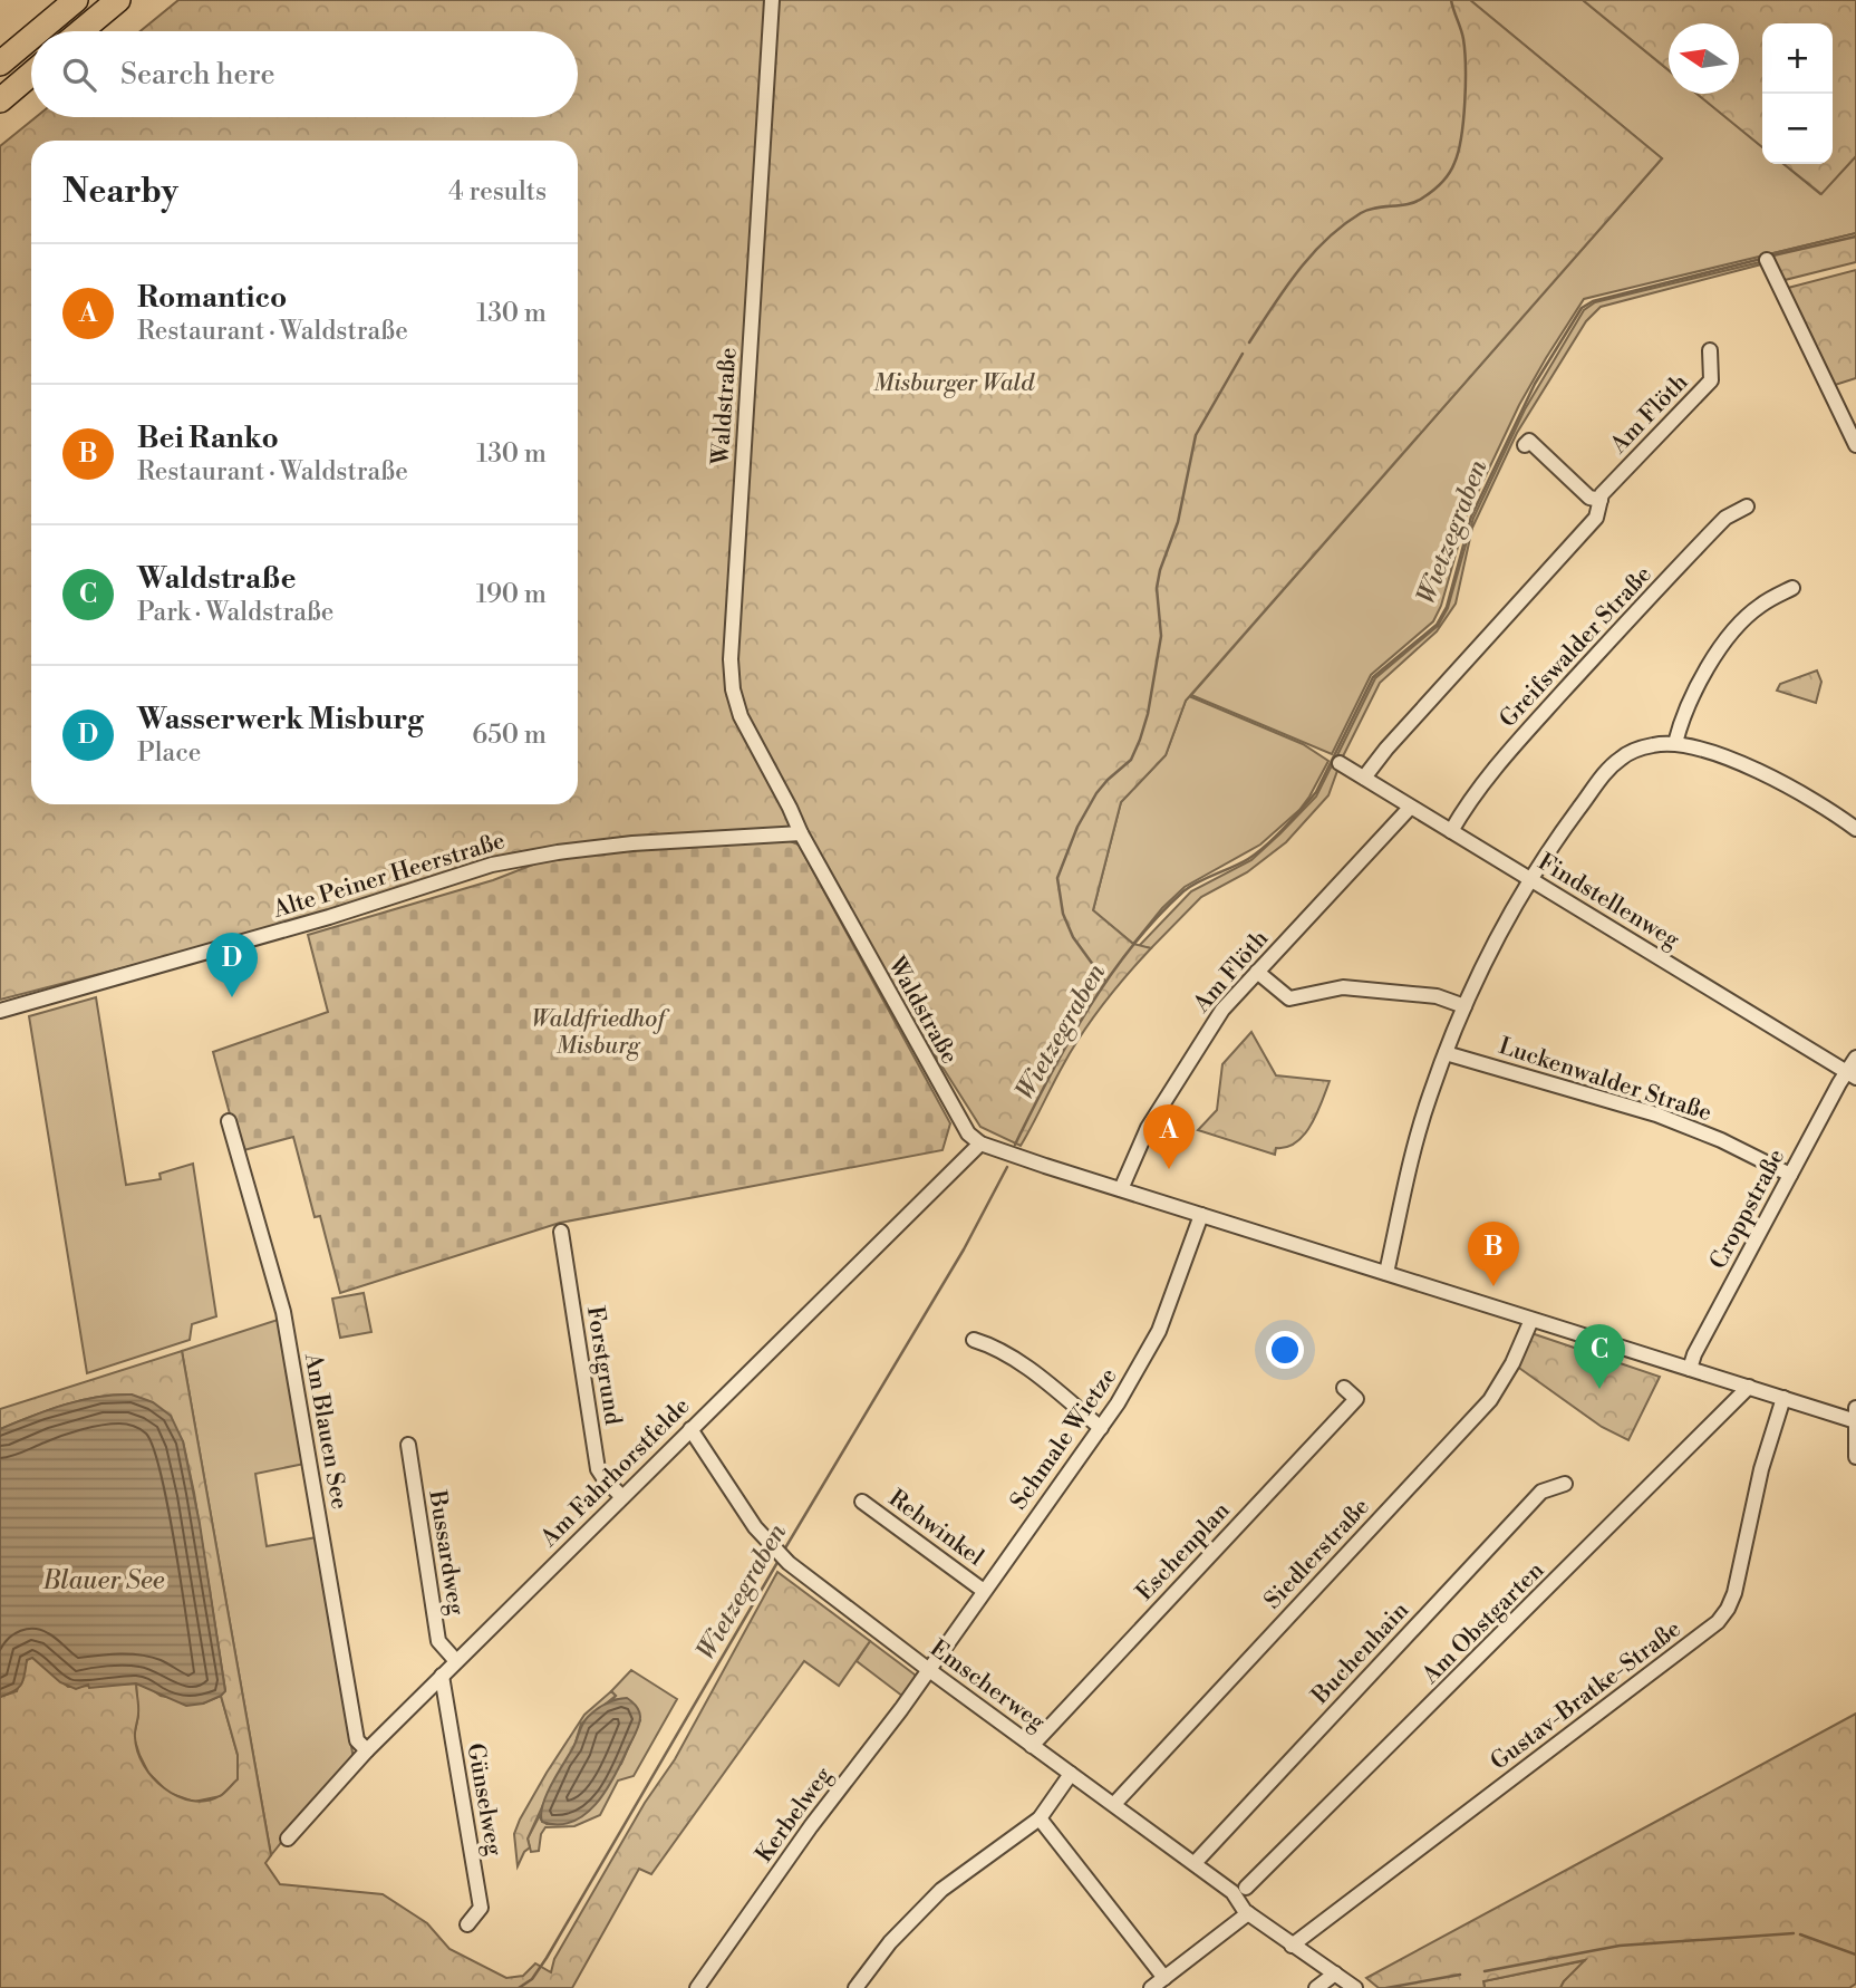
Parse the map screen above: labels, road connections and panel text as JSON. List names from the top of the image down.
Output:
{
  "streets": {
    "street": [
      "Waldstraße",
      "Am Flöth",
      "Greifswalder Straße",
      "Alte Peiner Heerstraße",
      "Findstellenweg",
      "Luckenwalder Straße",
      "Croppstraße",
      "Forstgrund",
      "Am Blauen See",
      "Schmale Wietze",
      "Am Fahrhorstfelde",
      "Rehwinkel",
      "Eschenplan",
      "Bussardweg",
      "Siedlerstraße",
      "Am Obstgarten",
      "Buchenhain",
      "Emscherweg",
      "Gustav-Bratke-Straße",
      "Günselweg",
      "Kerbelweg"
    ]
  },
  "crossings": [
    ["Waldstraße", "Alte Peiner Heerstraße"],
    ["Waldstraße", "Am Fahrhorstfelde"],
    ["Am Flöth", "Findstellenweg"],
    ["Greifswalder Straße", "Findstellenweg"],
    ["Findstellenweg", "Croppstraße"],
    ["Luckenwalder Straße", "Croppstraße"],
    ["Forstgrund", "Am Fahrhorstfelde"],
    ["Am Blauen See", "Am Fahrhorstfelde"],
    ["Schmale Wietze", "Rehwinkel"],
    ["Schmale Wietze", "Emscherweg"],
    ["Schmale Wietze", "Kerbelweg"],
    ["Am Fahrhorstfelde", "Bussardweg"],
    ["Am Fahrhorstfelde", "Emscherweg"],
    ["Am Fahrhorstfelde", "Günselweg"],
    ["Eschenplan", "Emscherweg"],
    ["Siedlerstraße", "Emscherweg"],
    ["Buchenhain", "Emscherweg"],
    ["Emscherweg", "Gustav-Bratke-Straße"],
    ["Emscherweg", "Kerbelweg"]
  ],
  "water": ["Wietzegraben", "Blauer See"],
  "parks": ["Misburger Wald", "Waldfriedhof Misburg"],
  "north": "left",
  "page": {
    "map_buttons": ["+", "−"],
    "search": "Search here",
    "heading": ["Nearby", "4 results"],
    "list": [
      {
        "mark": "A",
        "name": "Romantico",
        "note": "Restaurant · Waldstraße",
        "value": "130 m"
      },
      {
        "mark": "B",
        "name": "Bei Ranko",
        "note": "Restaurant · Waldstraße",
        "value": "130 m"
      },
      {
        "mark": "C",
        "name": "Waldstraße",
        "note": "Park · Waldstraße",
        "value": "190 m"
      },
      {
        "mark": "D",
        "name": "Wasserwerk Misburg",
        "note": "Place",
        "value": "650 m"
      }
    ],
    "pins": [
      "D",
      "A",
      "B",
      "C"
    ]
  }
}
